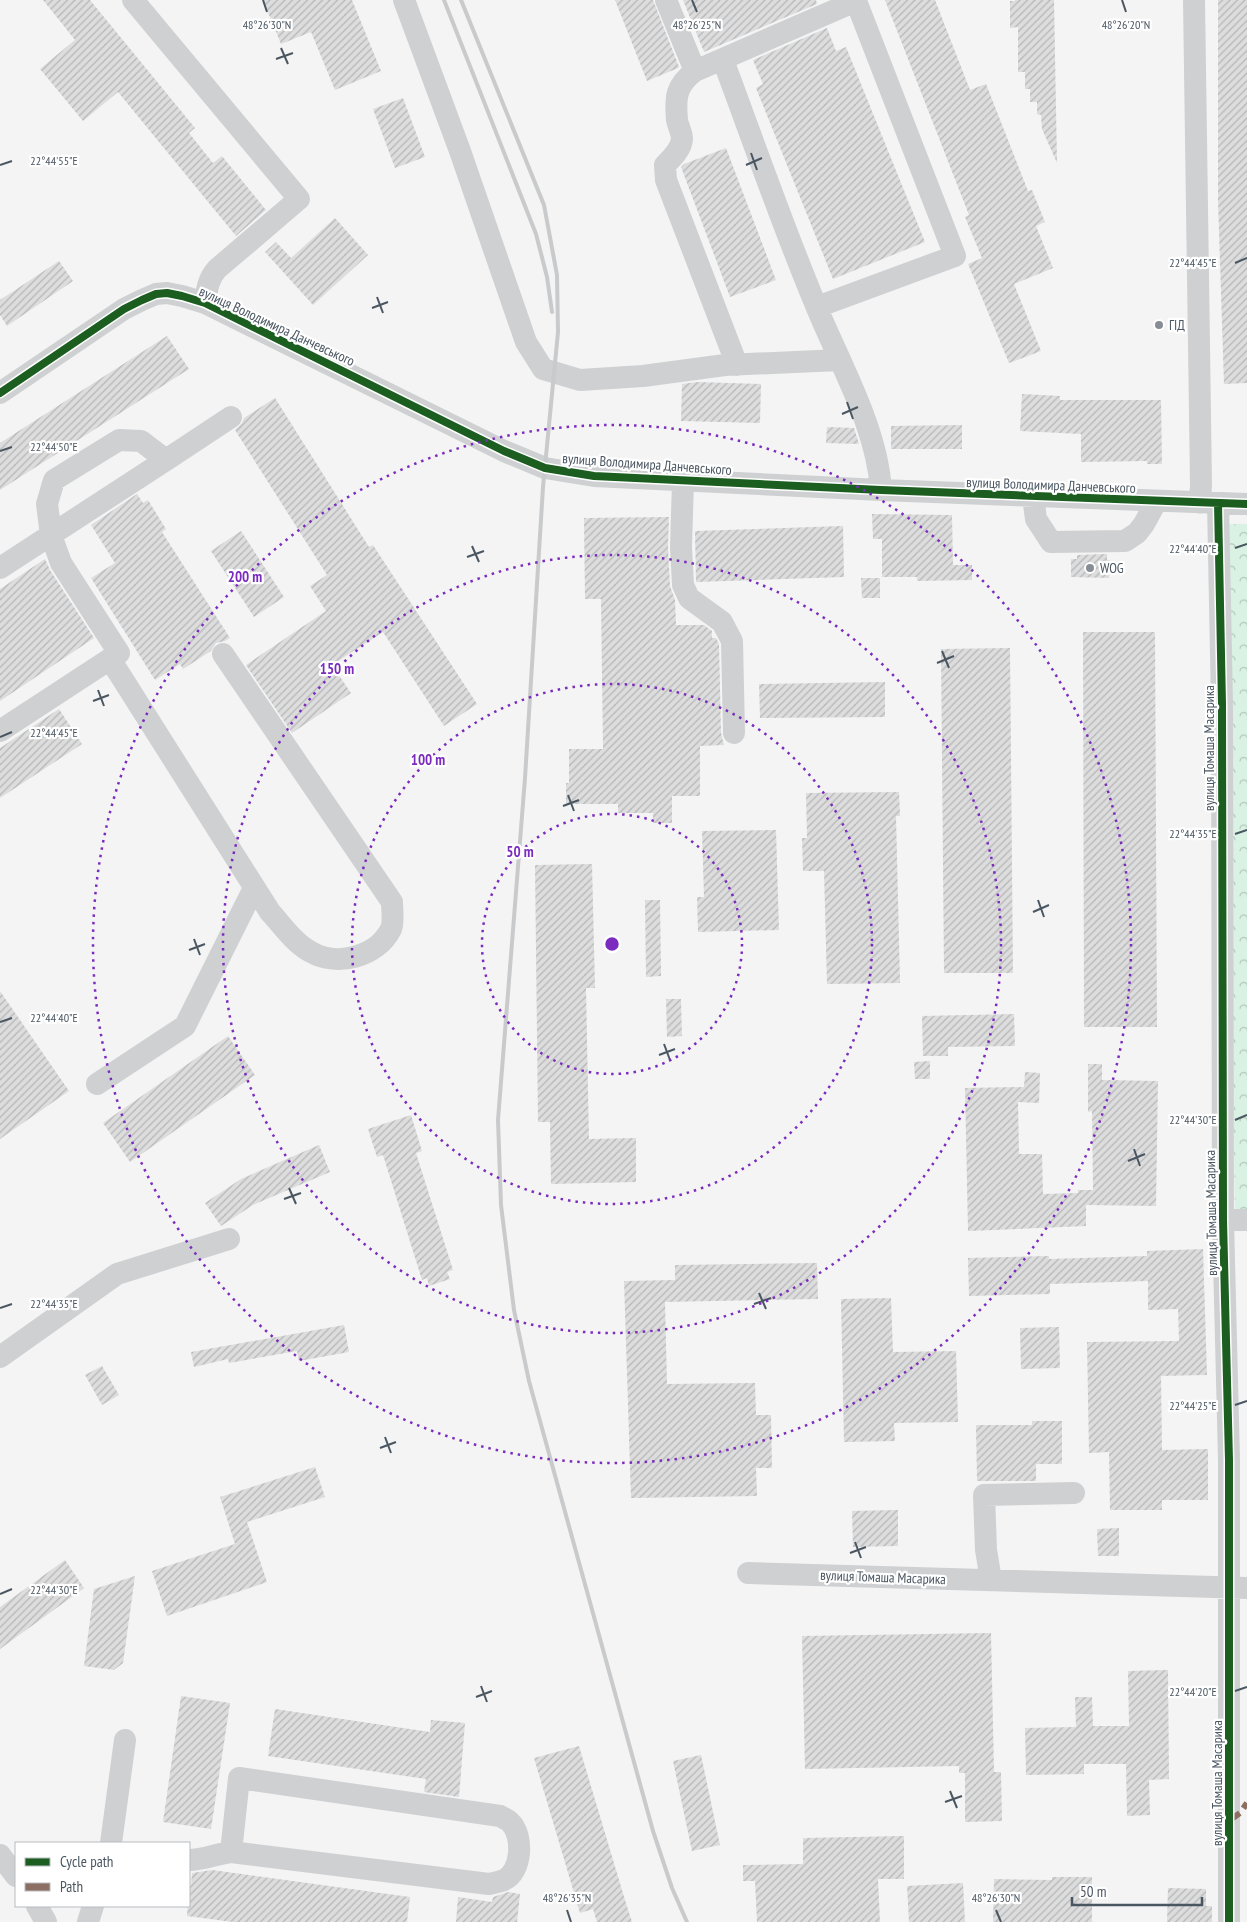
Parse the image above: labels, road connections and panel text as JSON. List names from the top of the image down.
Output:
{
  "streets": {
    "street": ["вулиця Володимира Данчевського", "вулиця Томаша Масарика"]
  },
  "crossings": [
    ["вулиця Володимира Данчевського", "вулиця Томаша Масарика"]
  ],
  "places": ["ГІД", "WOG"],
  "legend": ["Cycle path", "Path"],
  "scale_bar": "50 m",
  "coordinates": [
    "48°26'30\"N",
    "48°26'25\"N",
    "48°26'20\"N",
    "22°44'55\"E",
    "22°44'45\"E",
    "22°44'50\"E",
    "22°44'40\"E",
    "22°44'35\"E",
    "22°44'30\"E",
    "22°44'25\"E",
    "22°44'20\"E",
    "48°26'35\"N"
  ],
  "rings": [
    "200 m",
    "150 m",
    "100 m",
    "50 m"
  ]
}
